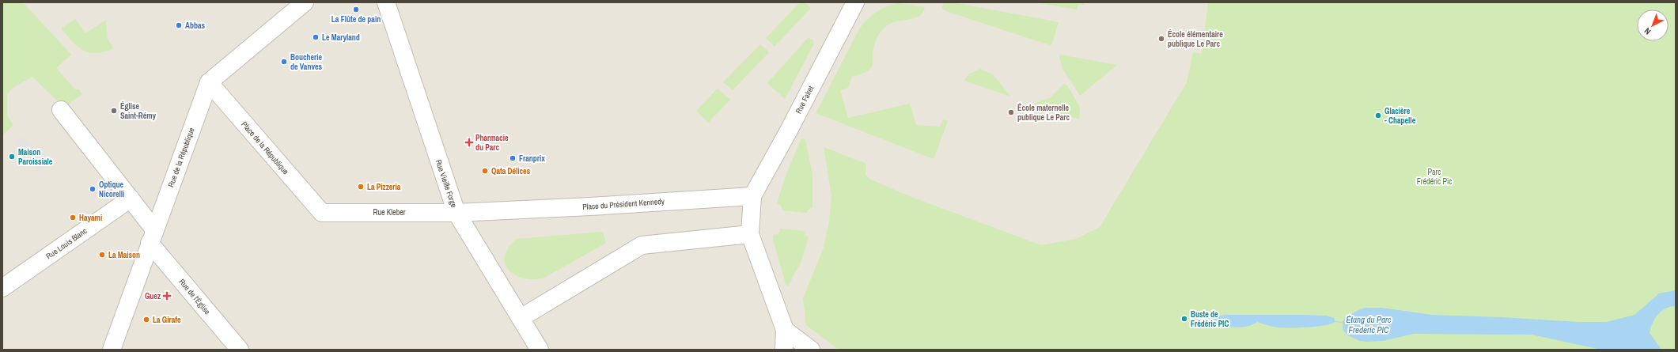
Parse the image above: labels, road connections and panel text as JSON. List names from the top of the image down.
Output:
{
  "streets": {
    "street": [
      "Rue Falret",
      "Place de la République",
      "Rue de la République",
      "Rue Vieille Forge",
      "Place du Président Kennedy",
      "Rue Kleber",
      "Rue Louis Blanc",
      "Rue de l'Église"
    ]
  },
  "crossings": [
    ["Rue Falret", "Place du Président Kennedy"],
    ["Place de la République", "Rue de la République"],
    ["Place de la République", "Rue Kleber"],
    ["Rue de la République", "Rue de l'Église"],
    ["Rue Vieille Forge", "Place du Président Kennedy"],
    ["Rue Vieille Forge", "Rue Kleber"],
    ["Place du Président Kennedy", "Rue Kleber"]
  ],
  "water": ["Étang du Parc Frederic PIC"],
  "parks": ["Parc Frédéric Pic"],
  "places": {
    "other": [
      "La Flûte de pain",
      "Abbas",
      "Le Maryland",
      "École élémentaire publique Le Parc",
      "Boucherie de Vanves",
      "Église Saint-Rémy",
      "École maternelle publique Le Parc",
      "Glacière - Chapelle",
      "Maison Paroissiale",
      "Franprix",
      "Qata Délices",
      "La Pizzeria",
      "Optique Nicorelli",
      "Hayami",
      "La Maison",
      "Buste de Frédéric PIC",
      "La Girafe"
    ],
    "health": ["Pharmacie du Parc", "Guez"]
  },
  "north": "bottom left"
}
